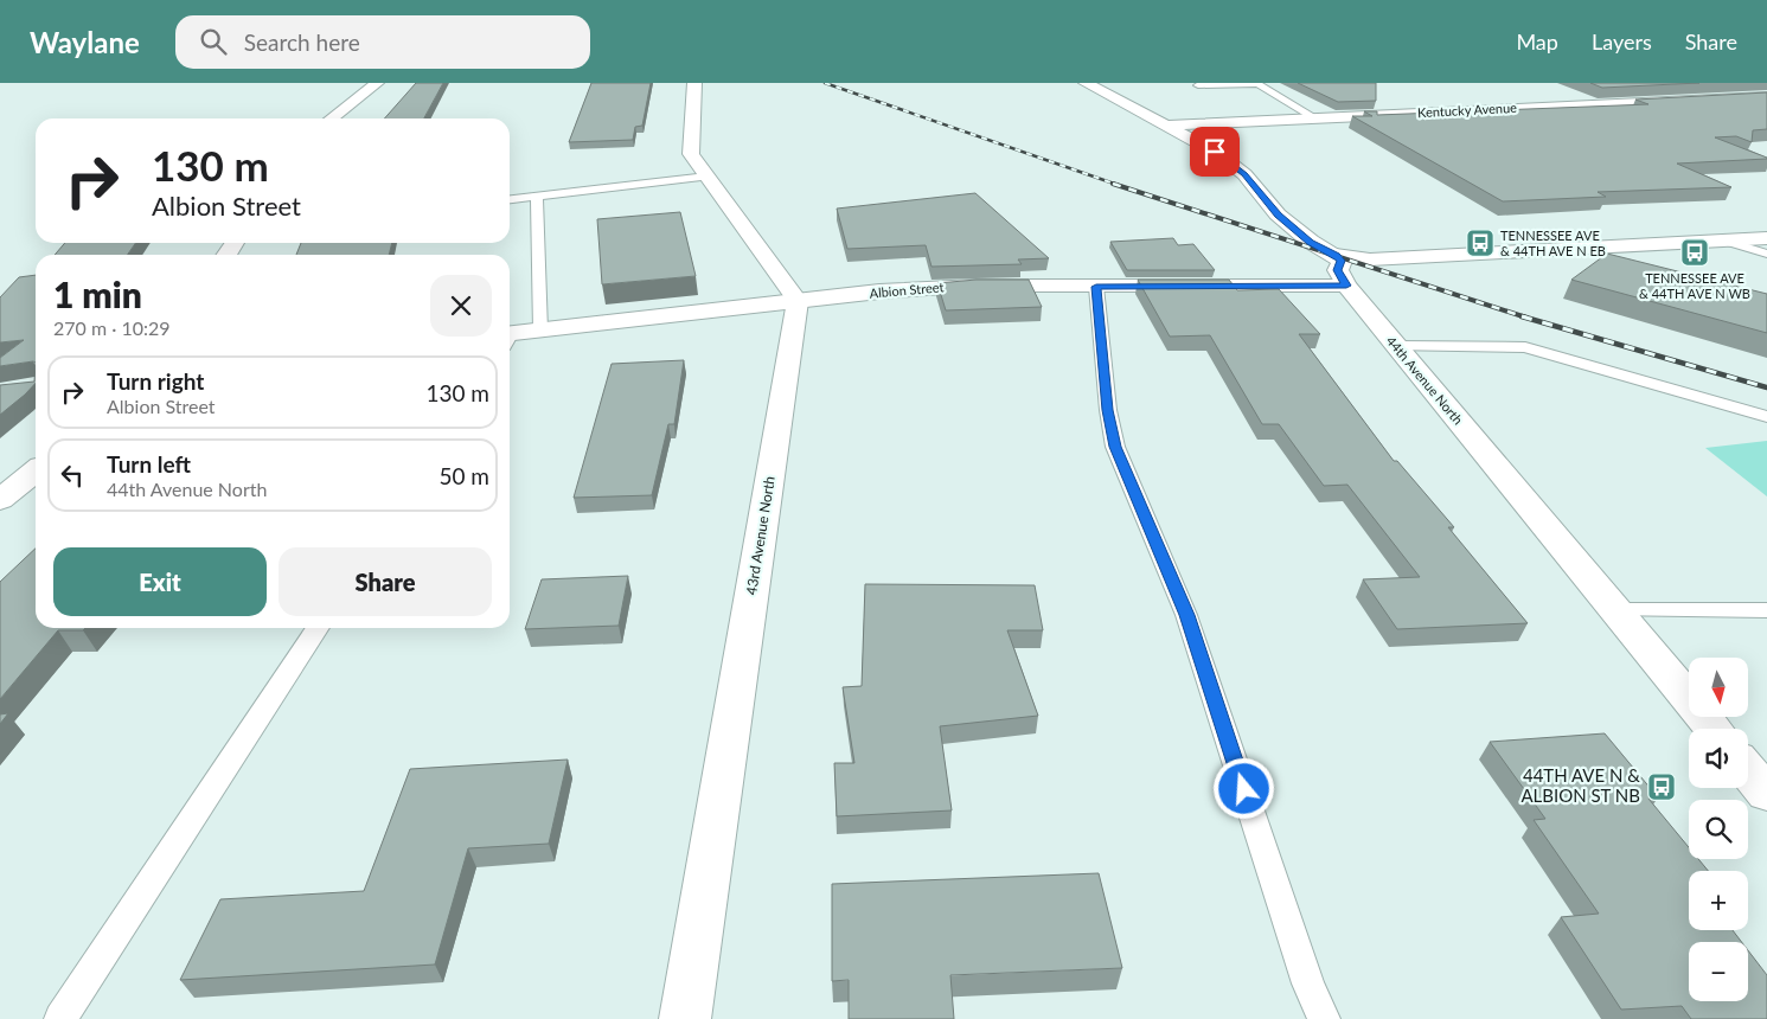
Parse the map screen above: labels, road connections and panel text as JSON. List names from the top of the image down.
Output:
{
  "streets": {
    "street": [
      "Kentucky Avenue",
      "Albion Street",
      "44th Avenue North",
      "43rd Avenue North"
    ]
  },
  "crossings": [
    ["Albion Street", "44th Avenue North"],
    ["Albion Street", "43rd Avenue North"]
  ],
  "places": {
    "bus stop": ["TENNESSEE AVE & 44TH AVE N EB", "TENNESSEE AVE & 44TH AVE N WB", "44TH AVE N & ALBION ST NB"]
  },
  "north": "bottom",
  "page": {
    "header": "Waylane",
    "search": "Search here",
    "nav": ["Map", "Layers", "Share"],
    "turn": ["130 m", "Albion Street"],
    "heading": ["1 min", "270 m · 10:29"],
    "list": [
      {
        "name": "Turn right",
        "note": "Albion Street",
        "value": "130 m"
      },
      {
        "name": "Turn left",
        "note": "44th Avenue North",
        "value": "50 m"
      }
    ],
    "buttons": ["Exit", "Share"],
    "map_buttons": ["+", "−"]
  }
}
